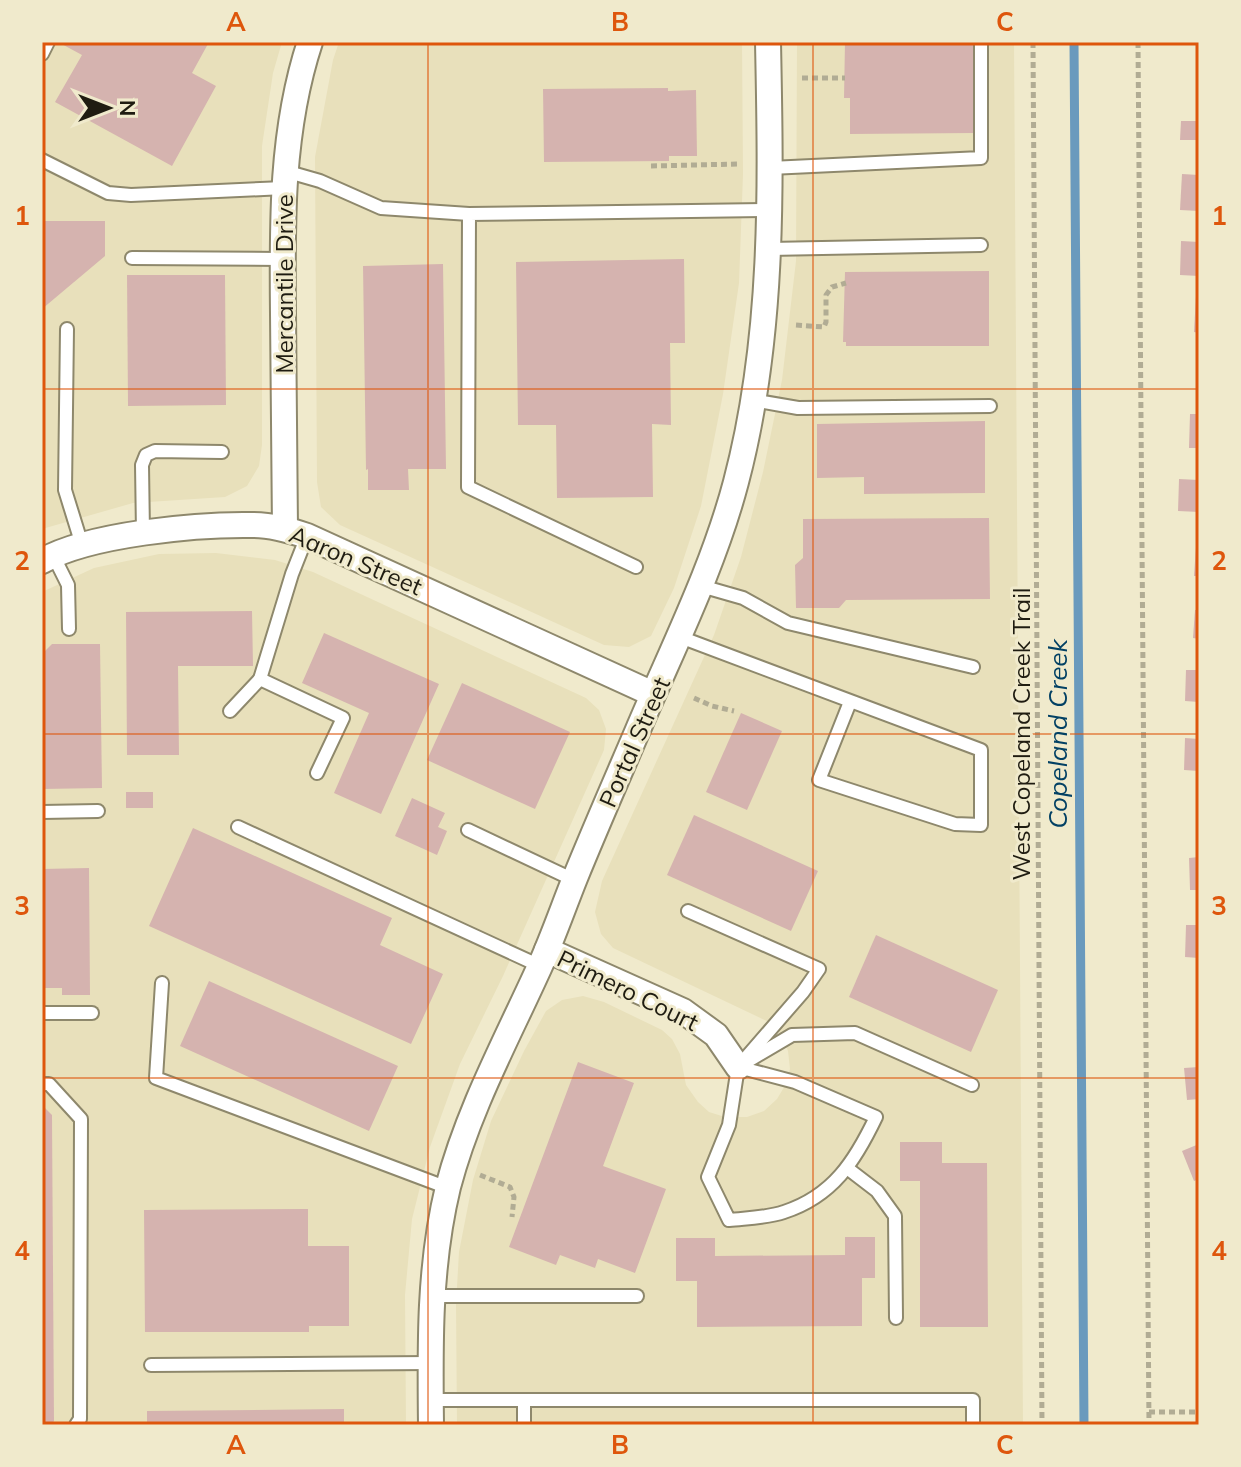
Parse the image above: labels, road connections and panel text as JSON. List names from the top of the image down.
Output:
{
  "streets": {
    "street": [
      "Mercantile Drive",
      "Aaron Street",
      "Portal Street",
      "Primero Court"
    ],
    "path": ["West Copeland Creek Trail"]
  },
  "crossings": [
    ["Mercantile Drive", "Aaron Street"],
    ["Aaron Street", "Portal Street"],
    ["Portal Street", "Primero Court"]
  ],
  "water": ["Copeland Creek"],
  "north": "right",
  "grid": {
    "columns": ["A", "B", "C"],
    "rows": [
      "1",
      "2",
      "3",
      "4"
    ]
  }
}
